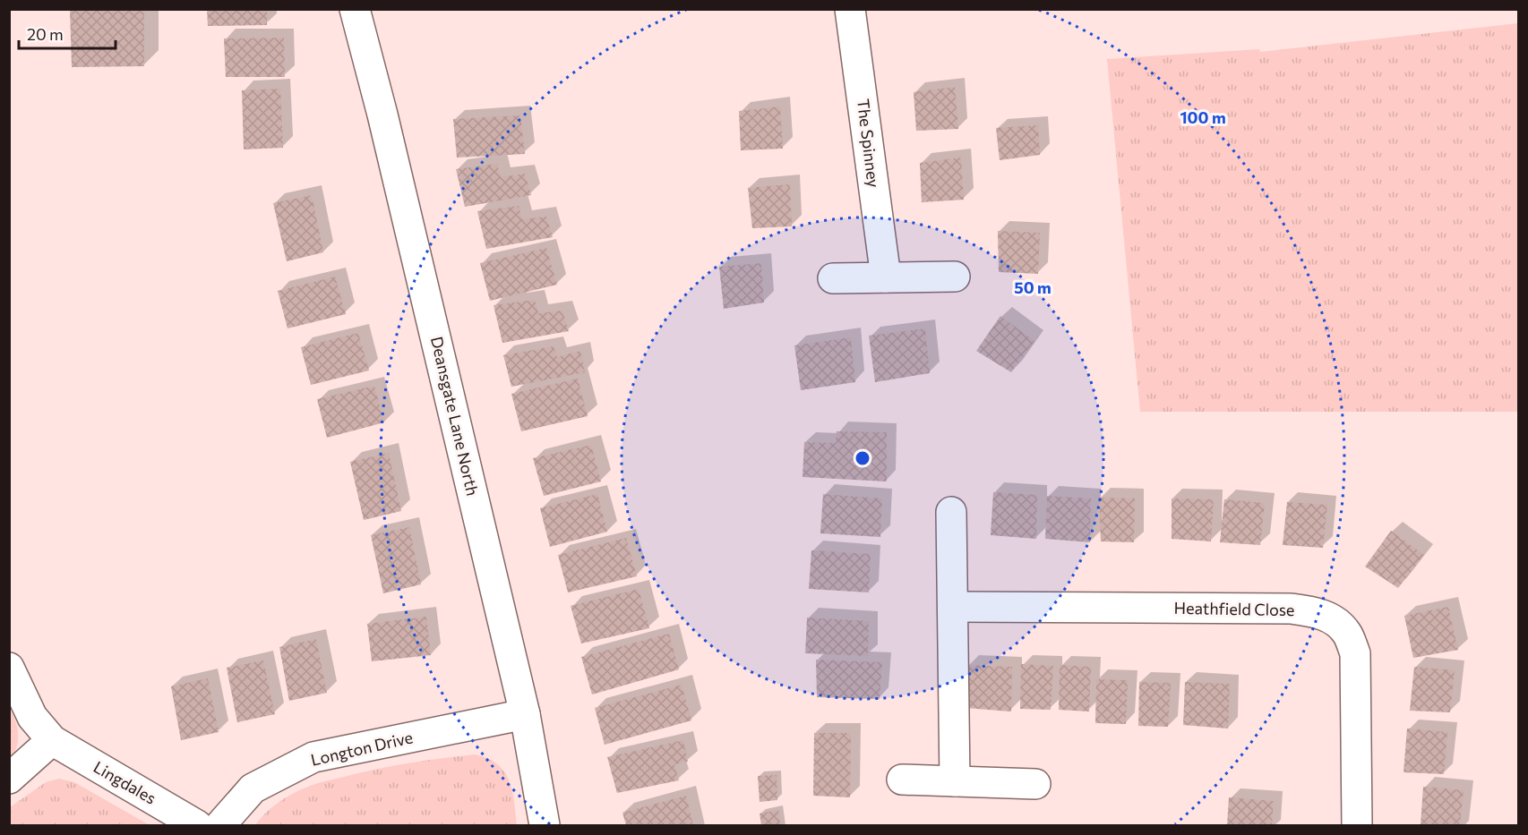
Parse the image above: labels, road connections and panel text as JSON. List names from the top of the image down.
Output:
{
  "streets": {
    "street": [
      "The Spinney",
      "Deansgate Lane North",
      "Heathfield Close",
      "Longton Drive",
      "Lingdales"
    ]
  },
  "crossings": [
    ["Deansgate Lane North", "Longton Drive"]
  ],
  "scale_bar": "20 m",
  "rings": ["100 m", "50 m"]
}
